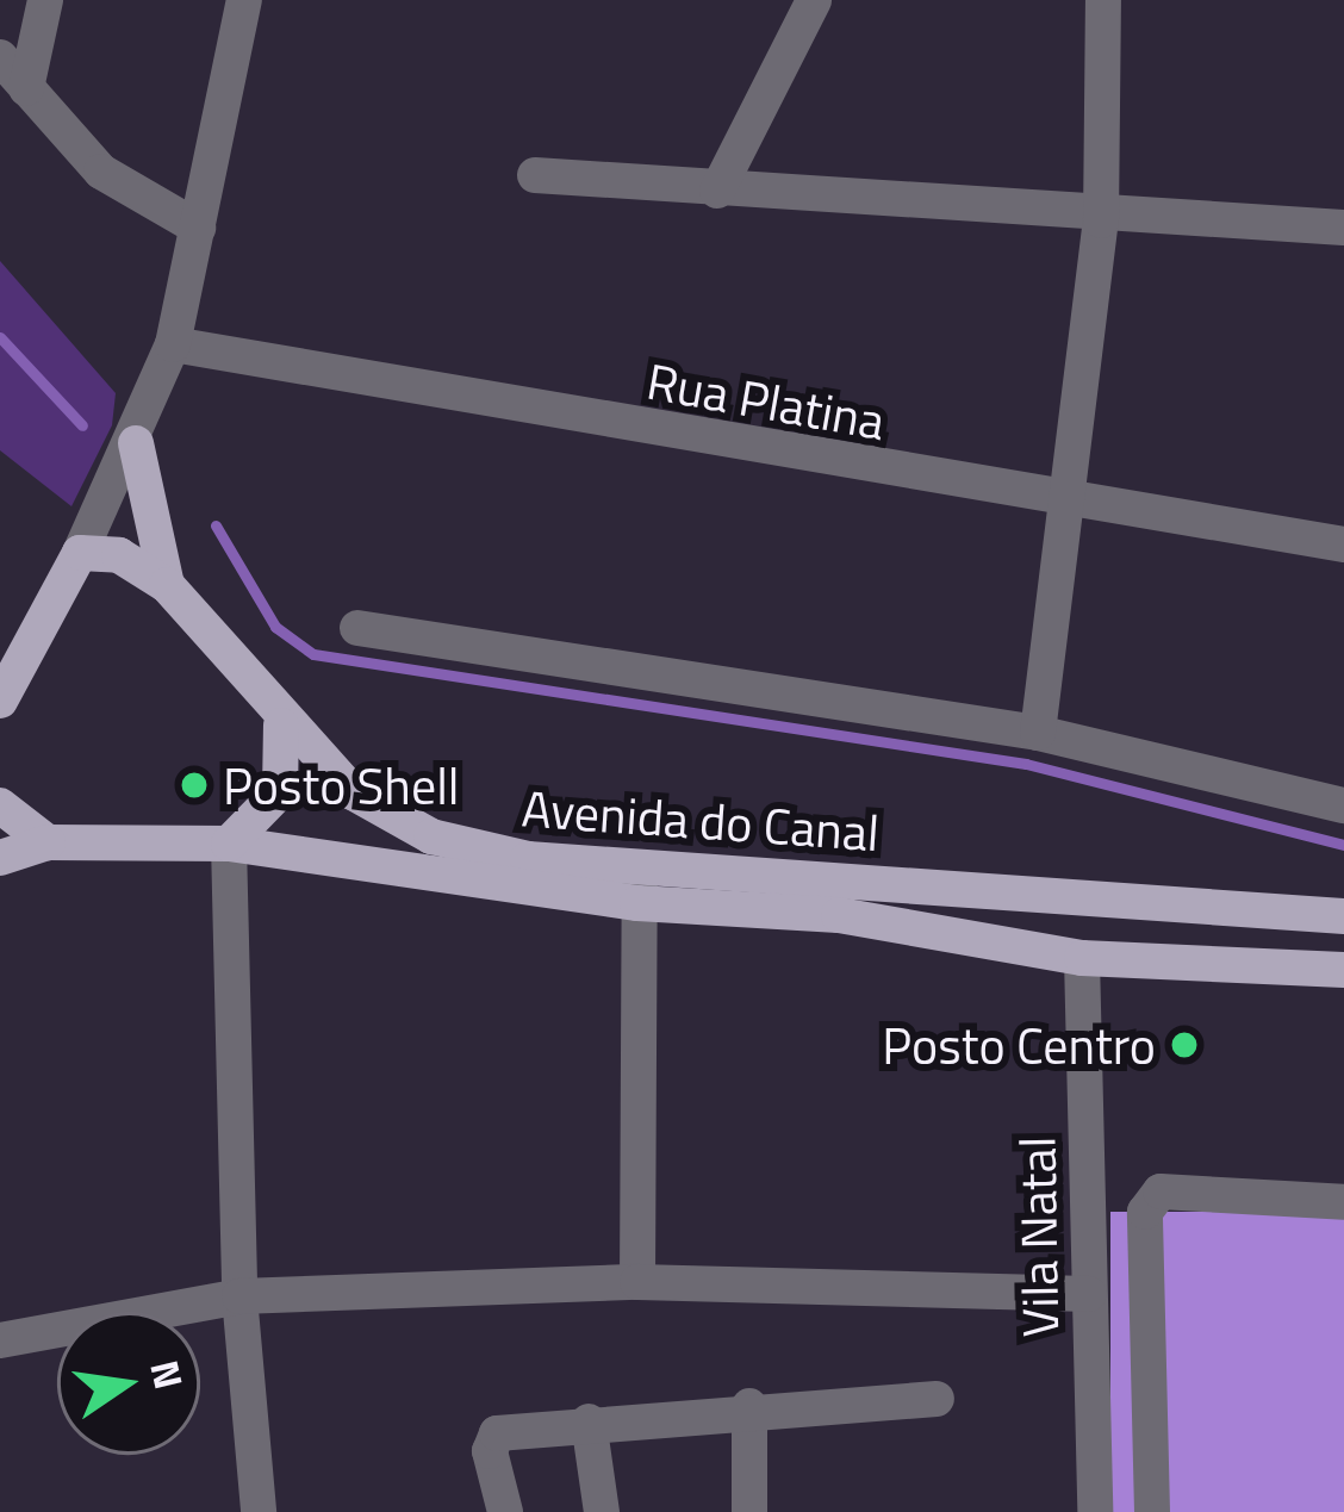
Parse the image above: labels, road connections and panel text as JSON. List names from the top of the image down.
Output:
{
  "streets": {
    "main road": ["Avenida do Canal"],
    "street": ["Rua Platina", "Vila Natal"]
  },
  "crossings": [
    ["Avenida do Canal", "Vila Natal"]
  ],
  "places": ["Posto Shell", "Posto Centro"],
  "north": "right"
}
